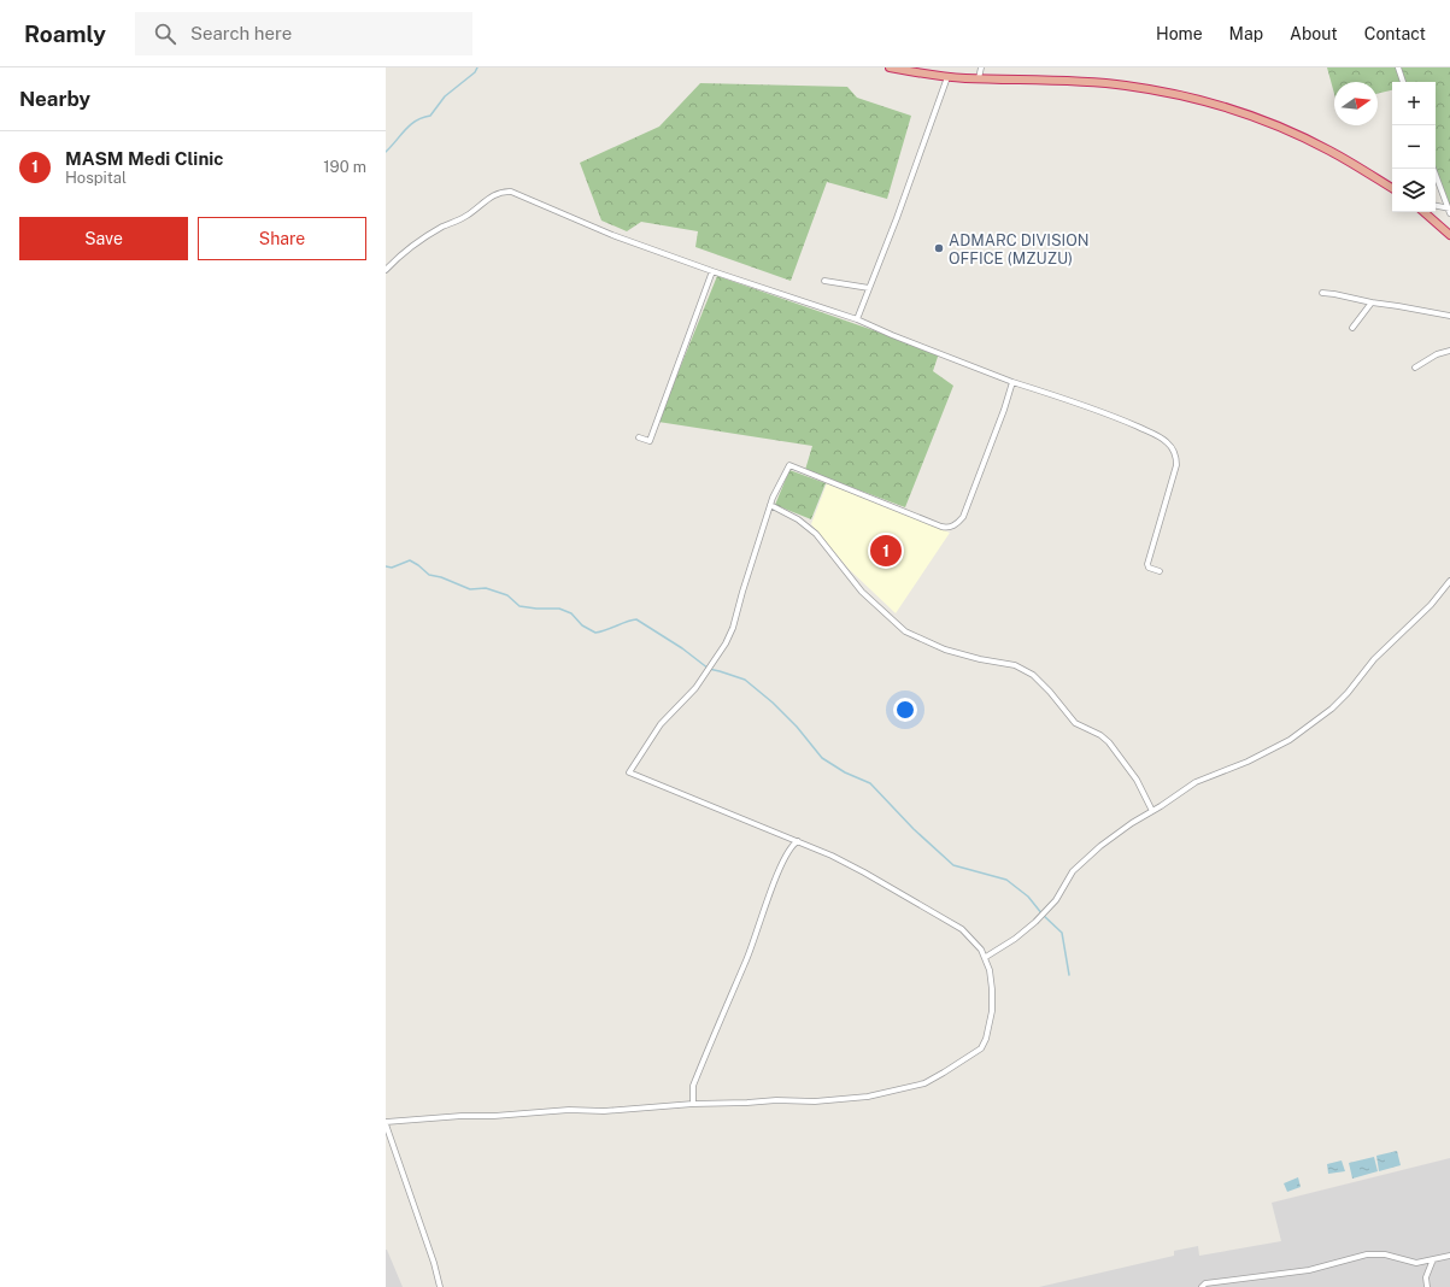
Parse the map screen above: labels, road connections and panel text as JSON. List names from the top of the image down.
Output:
{
  "places": ["ADMARC DIVISION OFFICE (MZUZU)"],
  "north": "right",
  "page": {
    "header": "Roamly",
    "search": "Search here",
    "nav": [
      "Home",
      "Map",
      "About",
      "Contact"
    ],
    "heading": "Nearby",
    "map_buttons": ["+", "−"],
    "list": [
      {
        "mark": "1",
        "name": "MASM Medi Clinic",
        "note": "Hospital",
        "value": "190 m"
      }
    ],
    "buttons": ["Save", "Share"],
    "pins": "1"
  }
}
